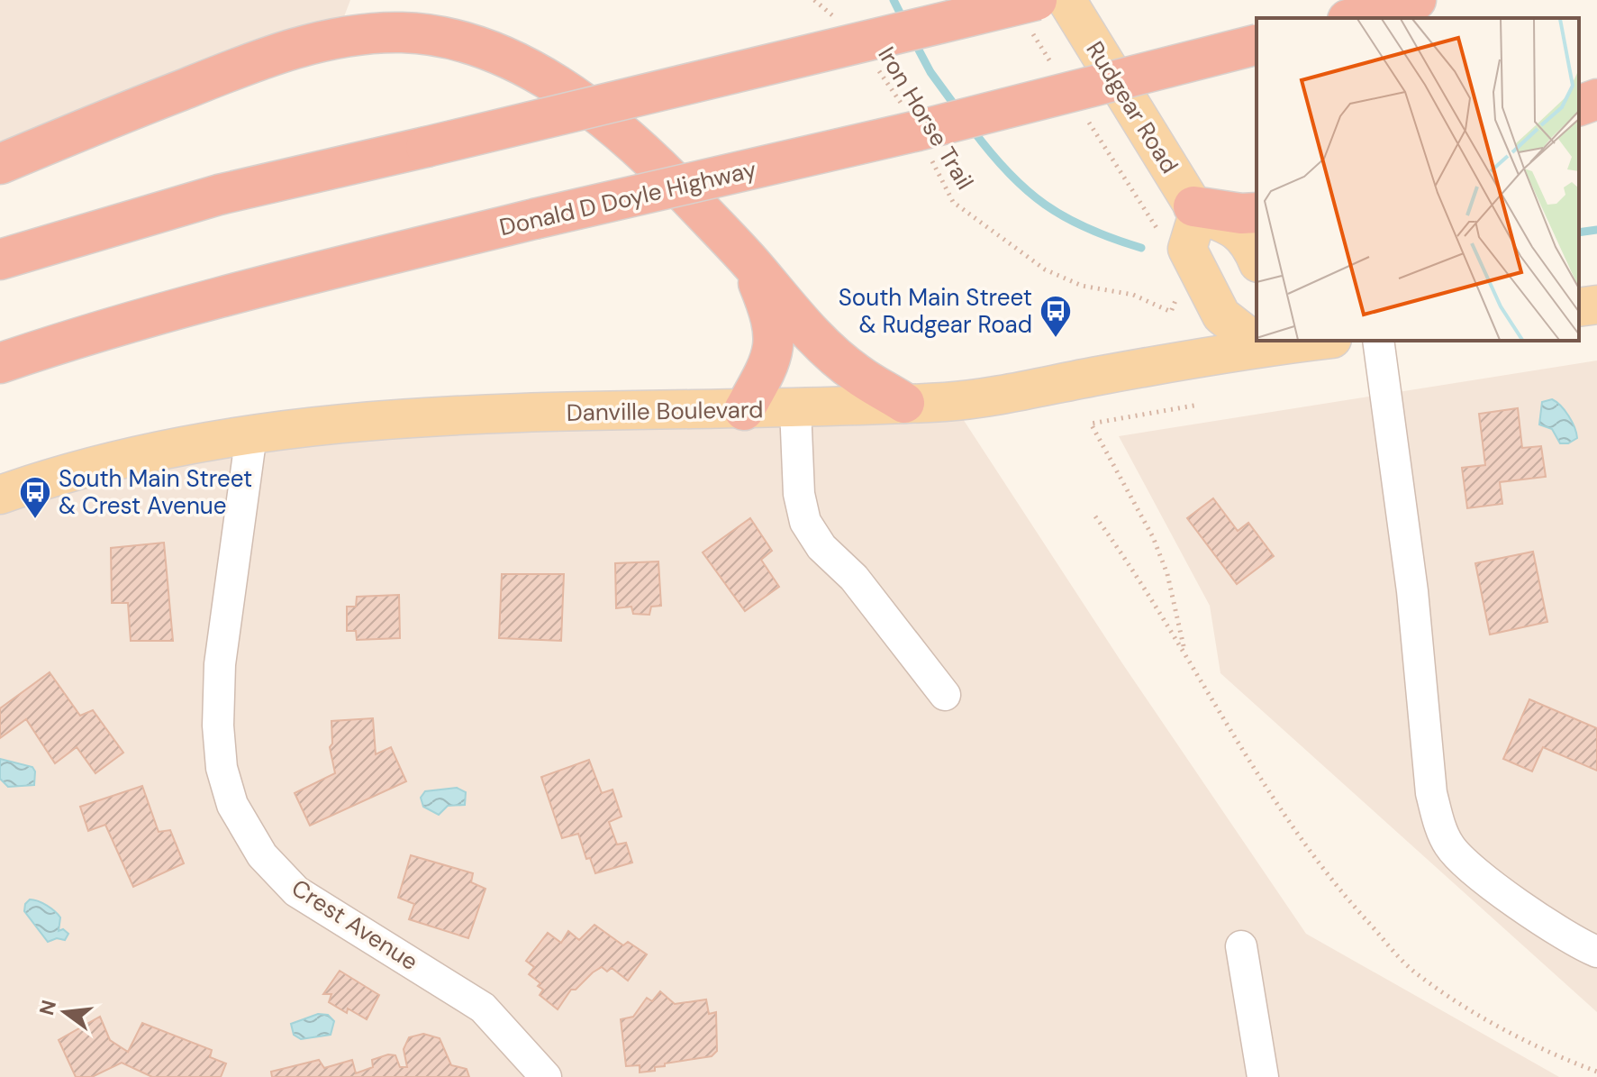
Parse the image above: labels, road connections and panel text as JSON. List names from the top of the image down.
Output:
{
  "streets": {
    "highway": ["Donald D Doyle Highway"],
    "main road": ["Rudgear Road", "Danville Boulevard"],
    "street": ["Crest Avenue"],
    "path": ["Iron Horse Trail"]
  },
  "crossings": [
    ["Danville Boulevard", "Crest Avenue"]
  ],
  "places": {
    "bus stop": ["South Main Street & Rudgear Road", "South Main Street & Crest Avenue"]
  },
  "north": "left"
}
